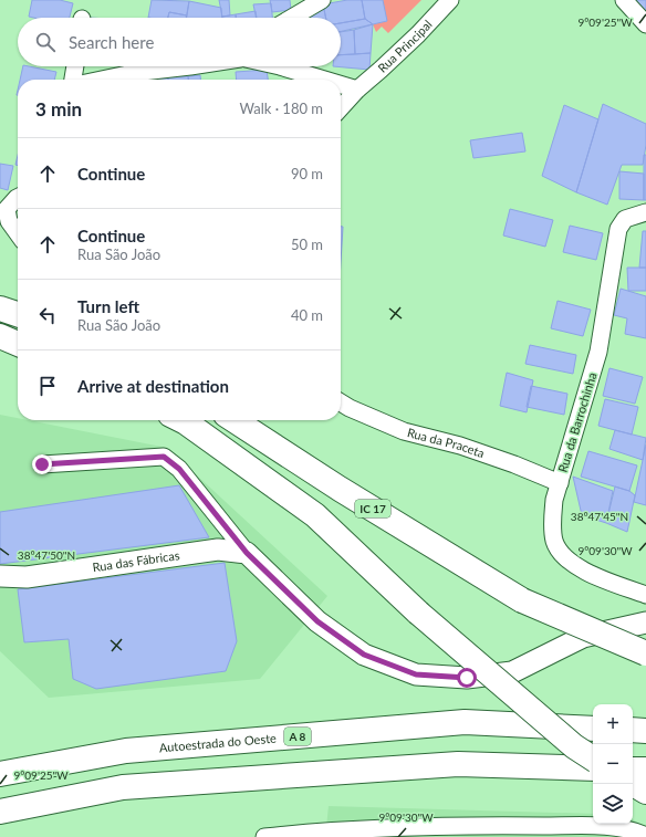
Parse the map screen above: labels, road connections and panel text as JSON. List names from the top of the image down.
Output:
{
  "streets": {
    "highway": ["IC 17", "A 8", "Autoestrada do Oeste"],
    "street": [
      "Rua Principal",
      "Rua da Barrochinha",
      "Rua da Praceta",
      "Rua das Fábricas"
    ]
  },
  "crossings": [
    ["Rua da Barrochinha", "Rua da Praceta"]
  ],
  "page": {
    "search": "Search here",
    "heading": ["3 min", "Walk · 180 m"],
    "list": [
      ["Continue", "90 m"],
      ["Continue", "Rua São João", "50 m"],
      ["Turn left", "Rua São João", "40 m"],
      "Arrive at destination"
    ],
    "map_buttons": ["+", "−"]
  },
  "coordinates": [
    "9°09'25\"W",
    "38°47'45\"N",
    "9°09'30\"W",
    "38°47'50\"N"
  ]
}
